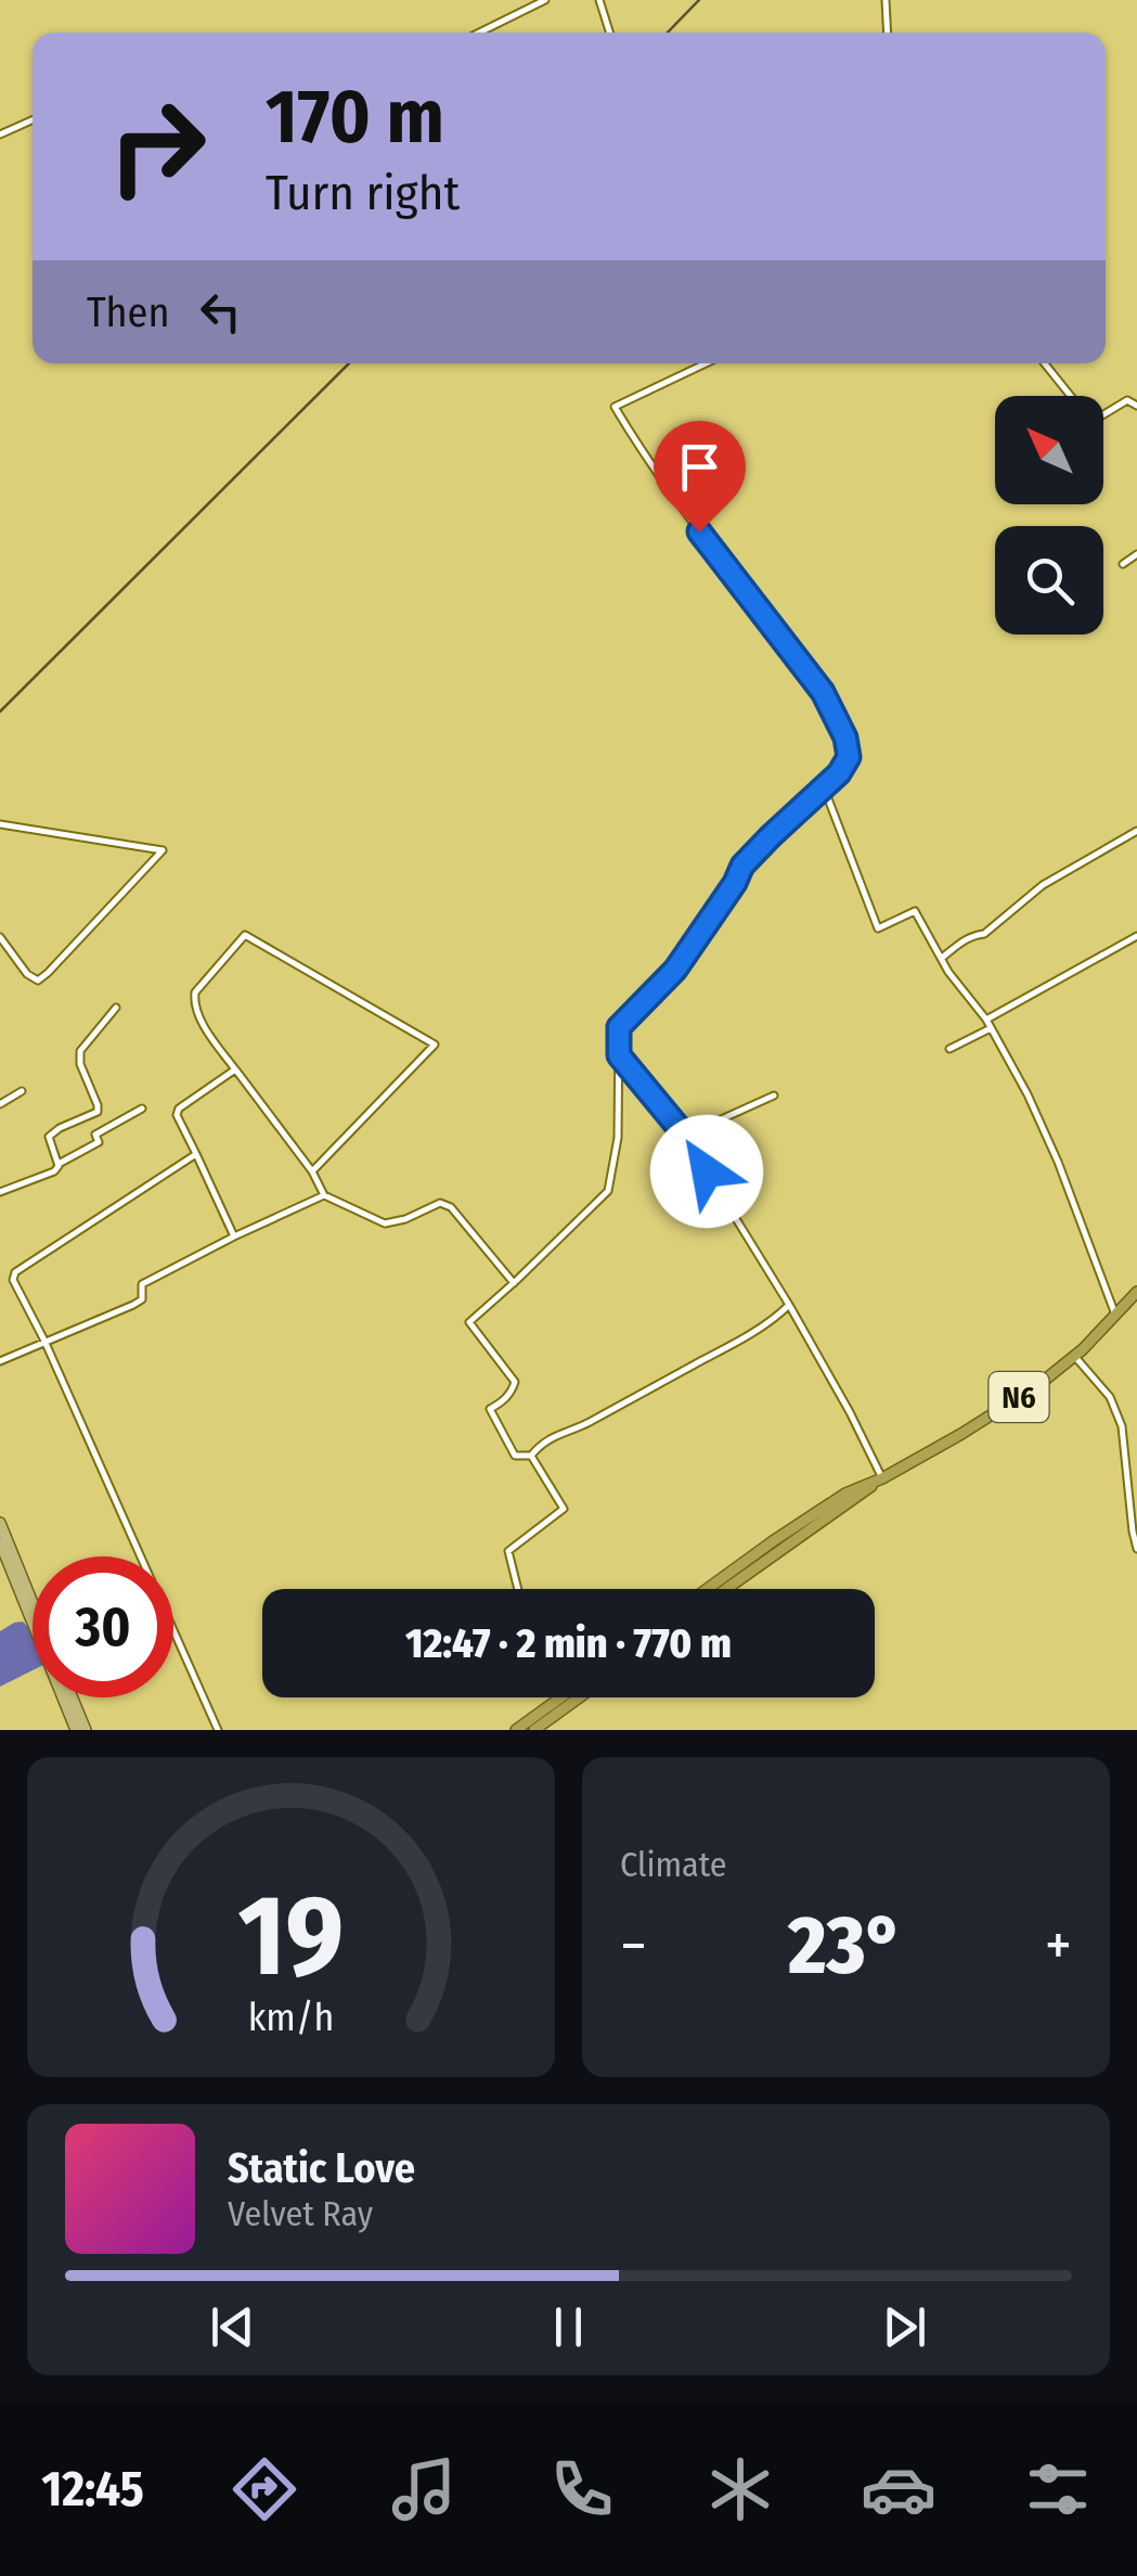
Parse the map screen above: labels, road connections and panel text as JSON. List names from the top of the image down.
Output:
{
  "streets": {
    "highway": ["N6"]
  },
  "north": "top left",
  "page": {
    "turn": ["170 m", "Turn right"],
    "then": "Then",
    "limit": "30",
    "trip": "12:47 · 2 min · 770 m",
    "tile": "Climate",
    "heat": ["−", "23°", "+"],
    "song": ["Static Love", "Velvet Ray"],
    "tabs": "12:45",
    "gauge": ["19", "km/h"]
  }
}
